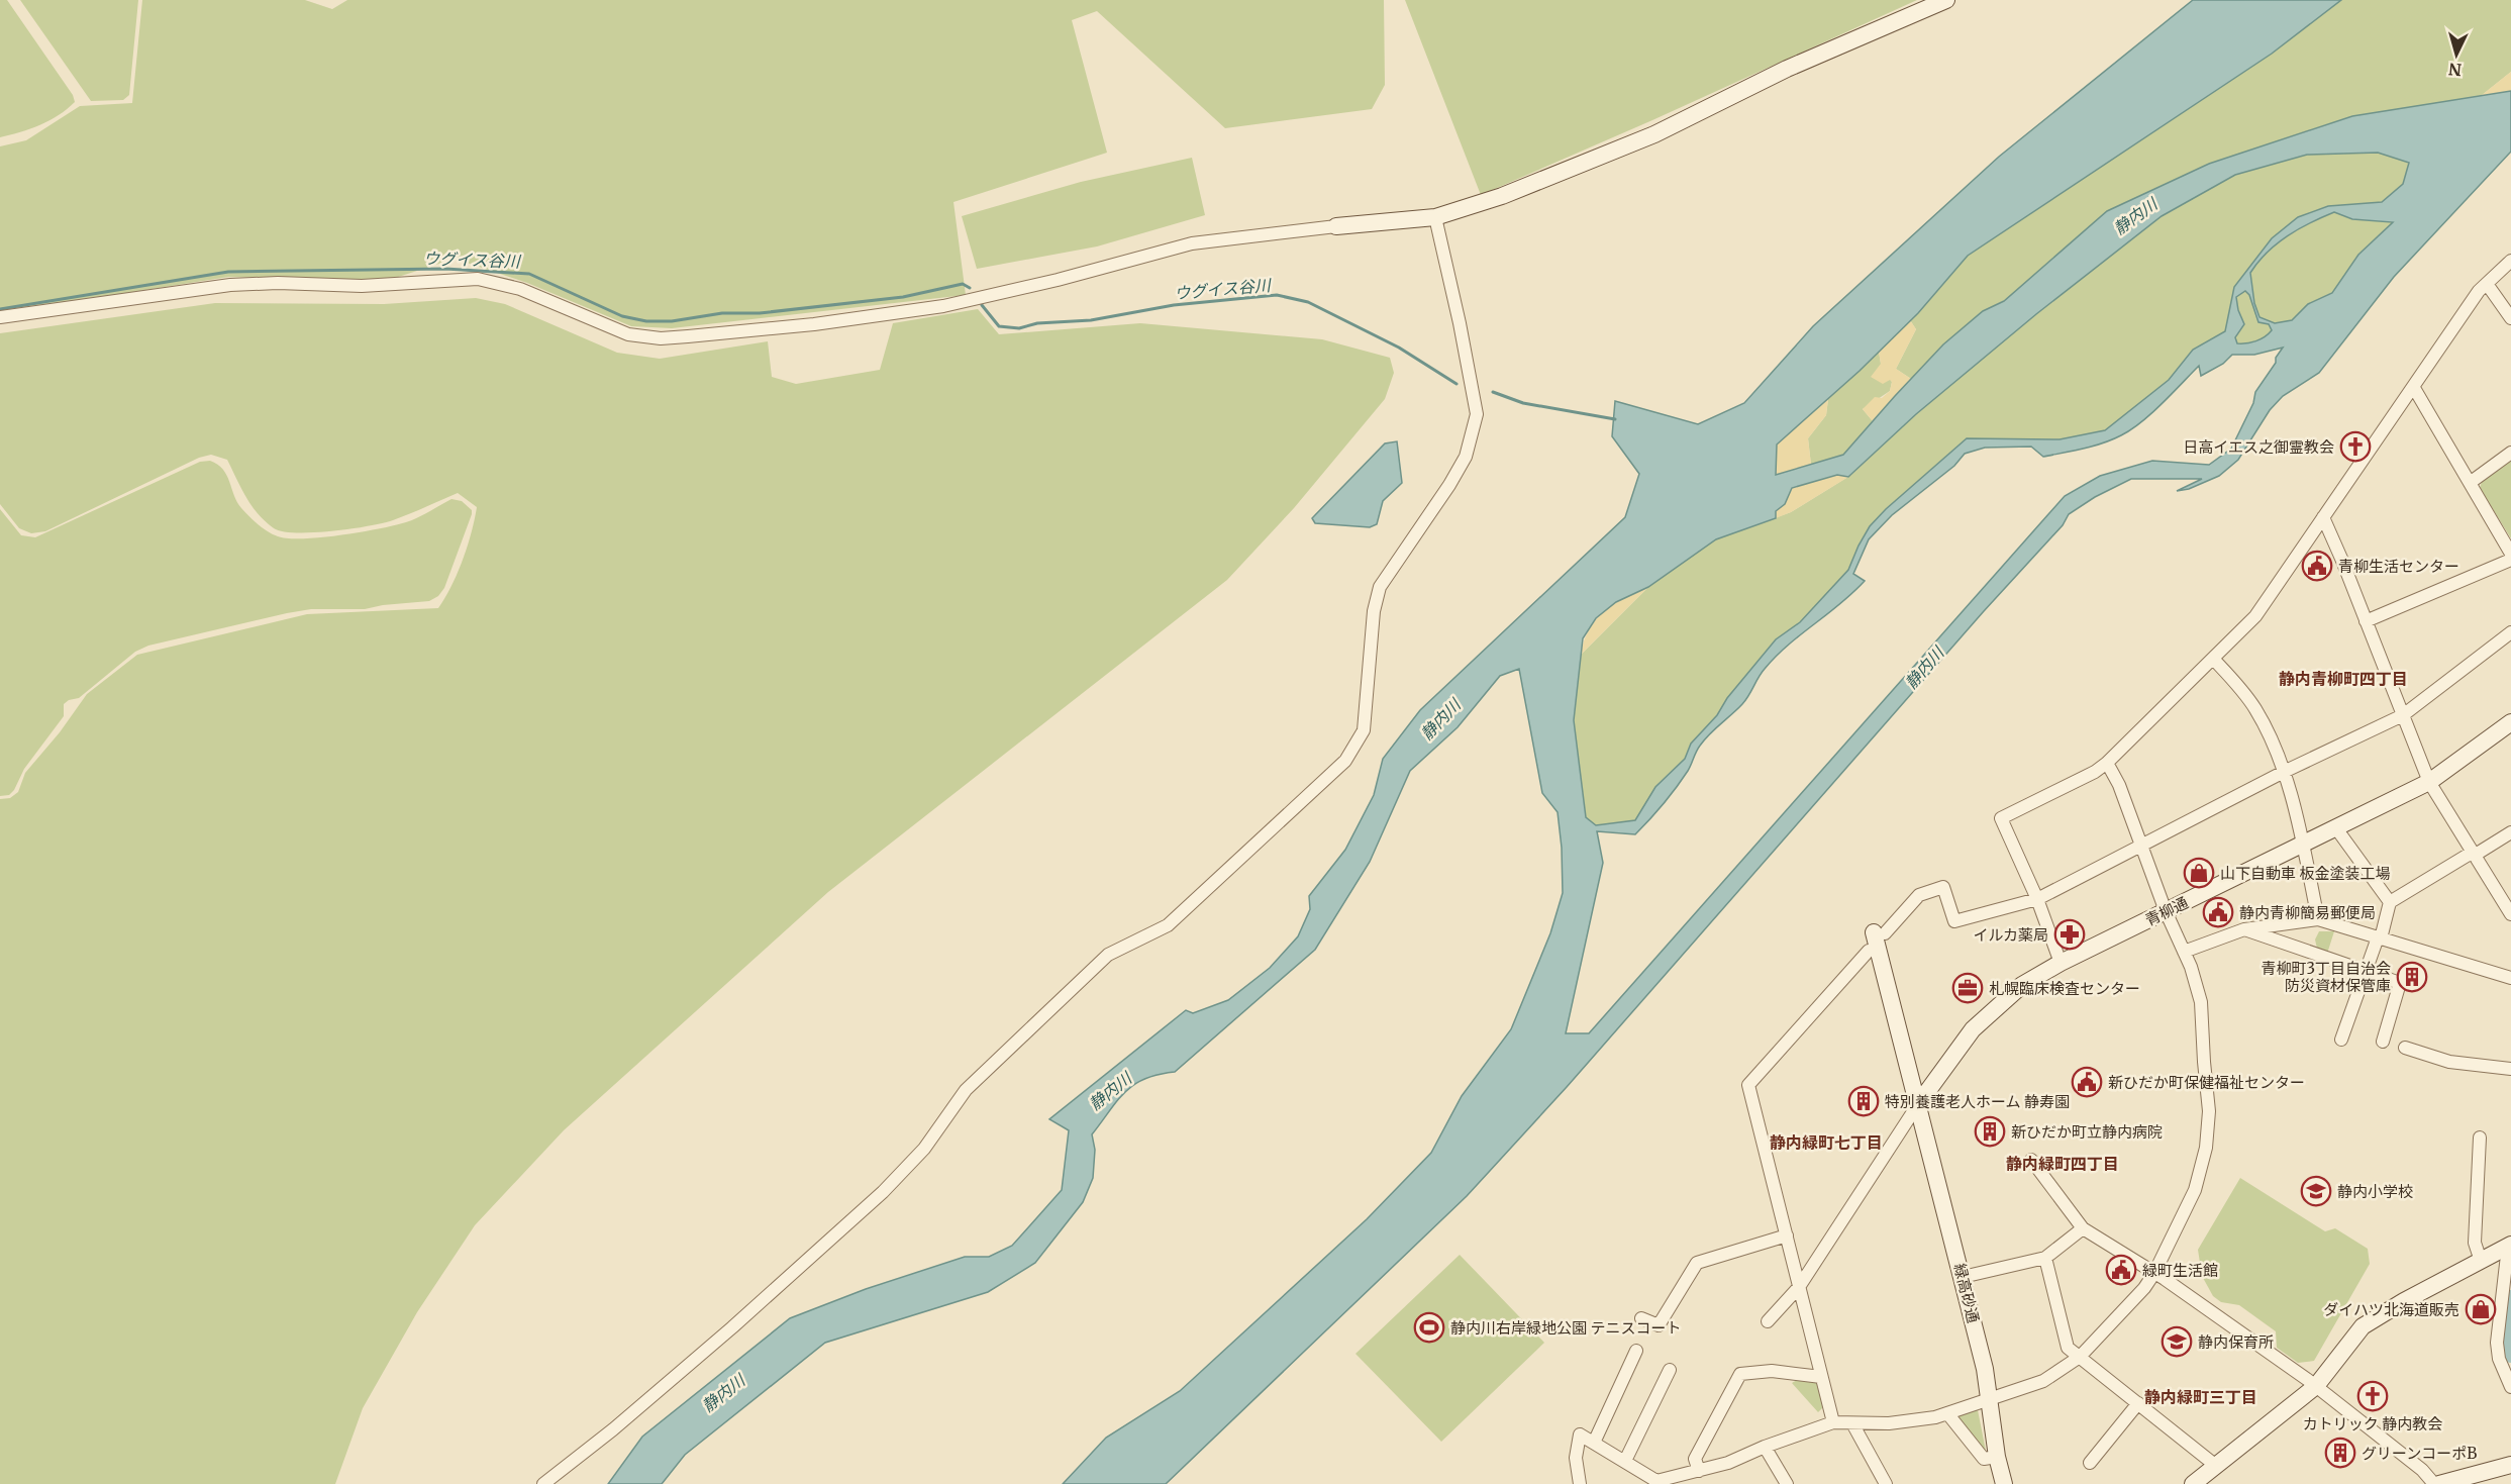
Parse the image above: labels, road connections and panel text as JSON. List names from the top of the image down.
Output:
{
  "streets": {
    "street": ["青柳通", "緑高砂通"]
  },
  "crossings": [
    ["青柳通", "緑高砂通"]
  ],
  "districts": [
    "静内青柳町四丁目",
    "静内緑町七丁目",
    "静内緑町四丁目",
    "静内緑町三丁目"
  ],
  "water": ["静内川", "ウグイス谷川"],
  "places": {
    "church": ["日高イエス之御霊教会", "カトリック 静内教会"],
    "public building": [
      "青柳生活センター",
      "静内青柳簡易郵便局",
      "新ひだか町保健福祉センター",
      "緑町生活館"
    ],
    "shop": ["山下自動車 板金塗装工場", "ダイハツ北海道販売"],
    "pharmacy": ["イルカ薬局"],
    "building": [
      "青柳町3丁目自治会 防災資材保管庫",
      "特別養護老人ホーム 静寿園",
      "新ひだか町立静内病院",
      "グリーンコーポB"
    ],
    "office": ["札幌臨床検査センター"],
    "school or university": ["静内小学校", "静内保育所"],
    "sports": ["静内川右岸緑地公園 テニスコート"]
  },
  "north": "bottom"
}
